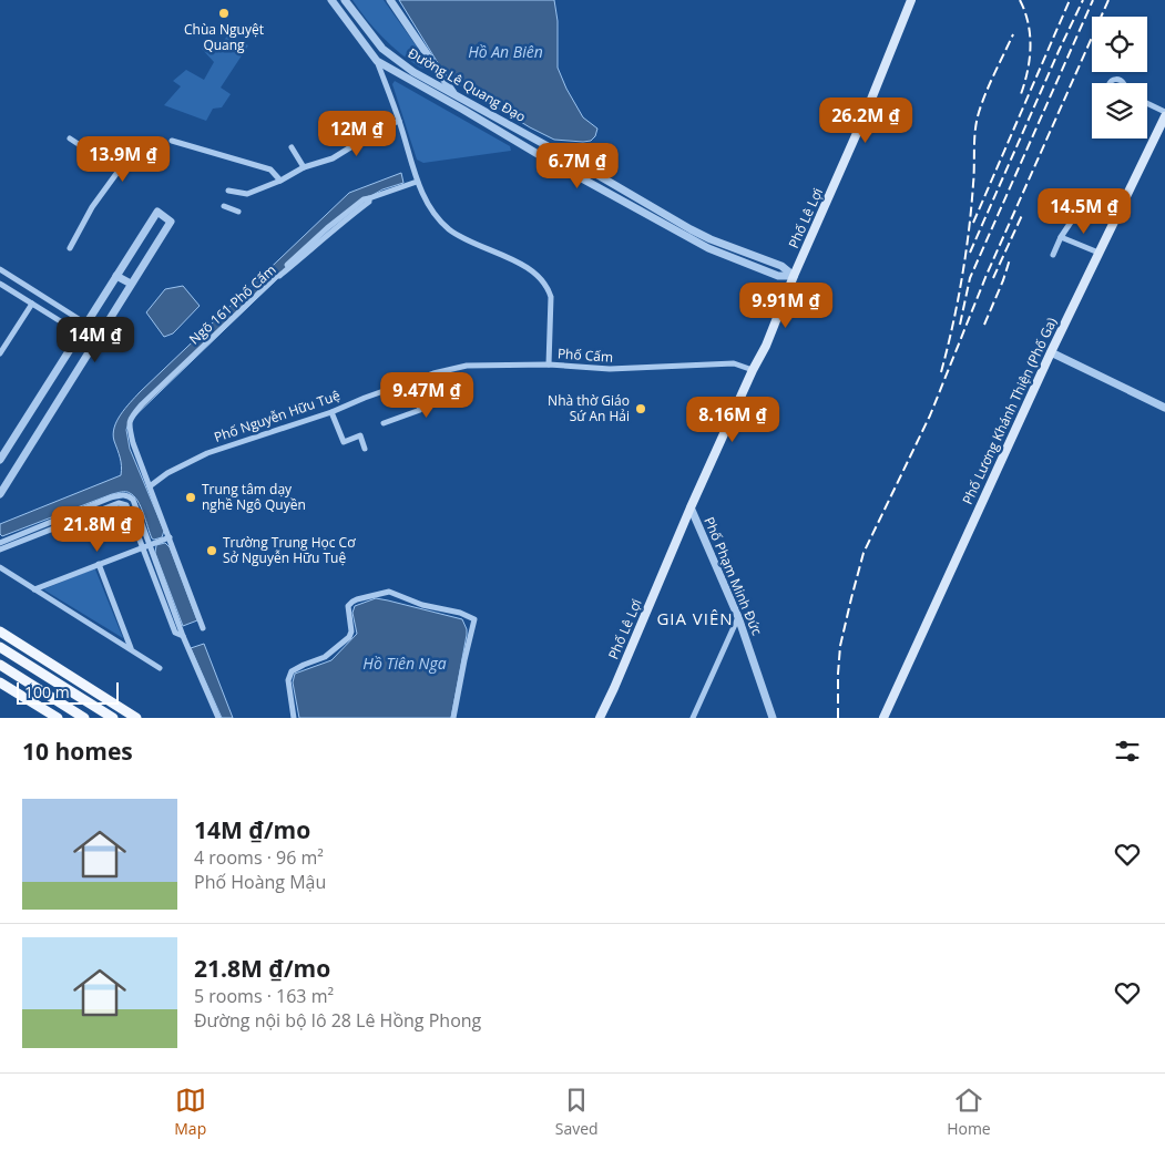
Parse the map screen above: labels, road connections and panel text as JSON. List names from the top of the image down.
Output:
{
  "streets": {
    "main road": ["Phố Lê Lợi", "Phố Lương Khánh Thiện (Phố Ga)"],
    "street": [
      "Đường Lê Quang Đạo",
      "Ngõ 161 Phố Cấm",
      "Phố Cấm",
      "Phố Nguyễn Hữu Tuệ",
      "Phố Phạm Minh Đức"
    ]
  },
  "crossings": [
    ["Đường Lê Quang Đạo", "Phố Lê Lợi"],
    ["Đường Lê Quang Đạo", "Phố Cấm"],
    ["Phố Lê Lợi", "Phố Cấm"],
    ["Phố Lê Lợi", "Phố Phạm Minh Đức"],
    ["Ngõ 161 Phố Cấm", "Phố Cấm"],
    ["Ngõ 161 Phố Cấm", "Phố Nguyễn Hữu Tuệ"],
    ["Phố Cấm", "Phố Nguyễn Hữu Tuệ"]
  ],
  "districts": ["GIA VIÊN"],
  "water": ["Hồ An Biên", "Hồ Tiên Nga"],
  "places": [
    "Chùa Nguyệt Quang",
    "Nhà thờ Giáo Sứ An Hải",
    "Trung tâm dạy nghề Ngô Quyền",
    "Trường Trung Học Cơ Sở Nguyễn Hữu Tuệ"
  ],
  "scale_bar": "100 m",
  "page": {
    "price": [
      "26.2M ₫",
      "12M ₫",
      "13.9M ₫",
      "6.7M ₫",
      "14.5M ₫",
      "9.91M ₫",
      "14M ₫",
      "9.47M ₫",
      "8.16M ₫",
      "21.8M ₫"
    ],
    "scale": "100 m",
    "heading": "10 homes",
    "list": [
      {
        "name": "14M ₫/mo",
        "note": "4 rooms · 96 m² · Phố Hoàng Mậu"
      },
      {
        "name": "21.8M ₫/mo",
        "note": "5 rooms · 163 m² · Đường nội bộ lô 28 Lê Hồng Phong"
      }
    ],
    "tabs": ["Map", "Saved", "Home"]
  }
}
